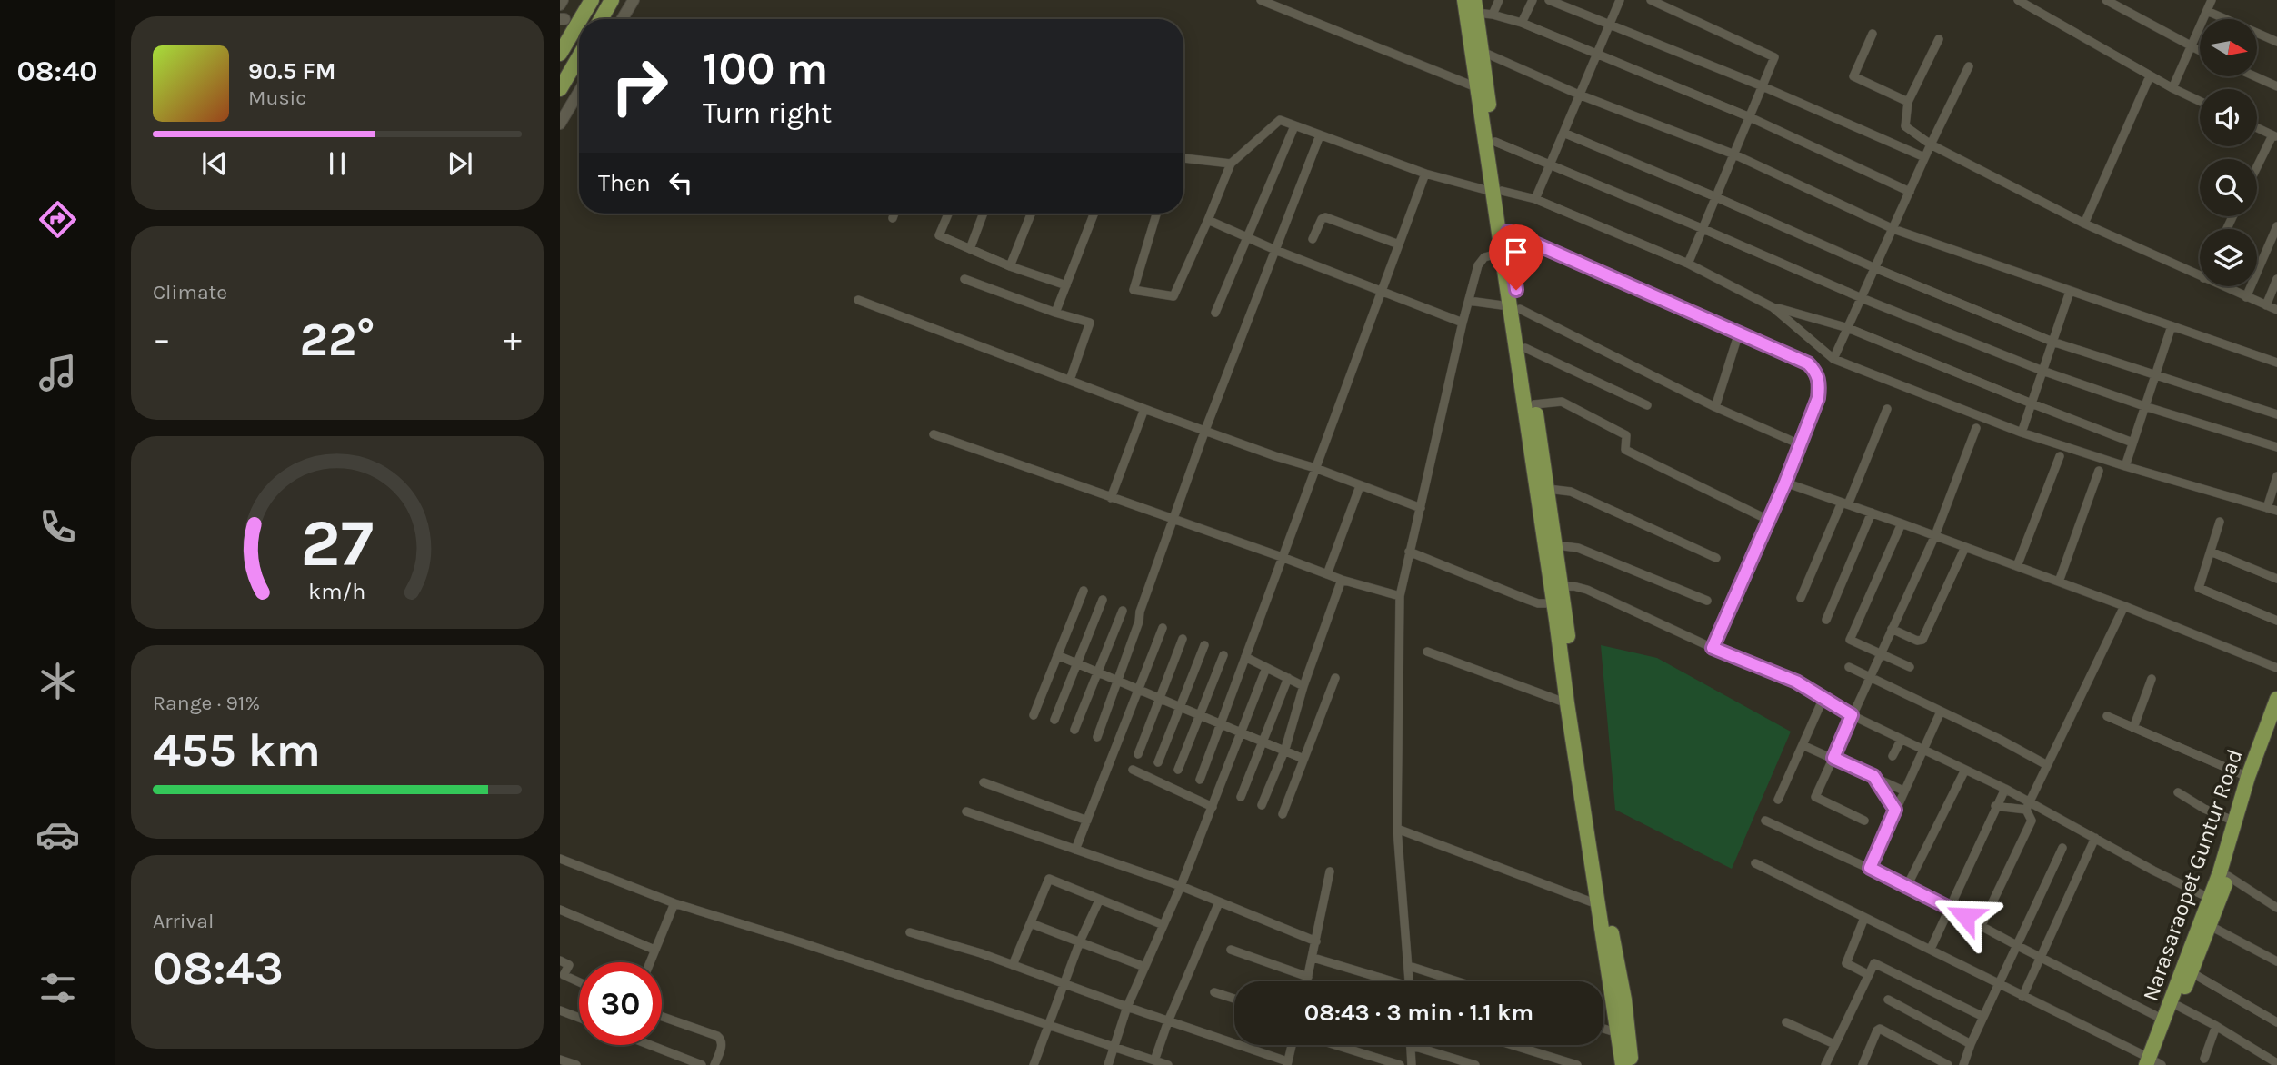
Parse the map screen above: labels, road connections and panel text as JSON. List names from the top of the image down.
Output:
{
  "streets": {
    "highway": ["Narasaraopet Guntur Road"]
  },
  "north": "right",
  "page": {
    "tabs": "08:40",
    "turn": ["100 m", "Turn right"],
    "song": ["90.5 FM", "Music"],
    "then": "Then",
    "tile": [
      "Climate",
      ["Range · 91%", "455 km"],
      ["Arrival", "08:43"]
    ],
    "heat": ["−", "22°", "+"],
    "limit": "30",
    "trip": "08:43 · 3 min · 1.1 km",
    "gauge": ["27", "km/h"]
  }
}
